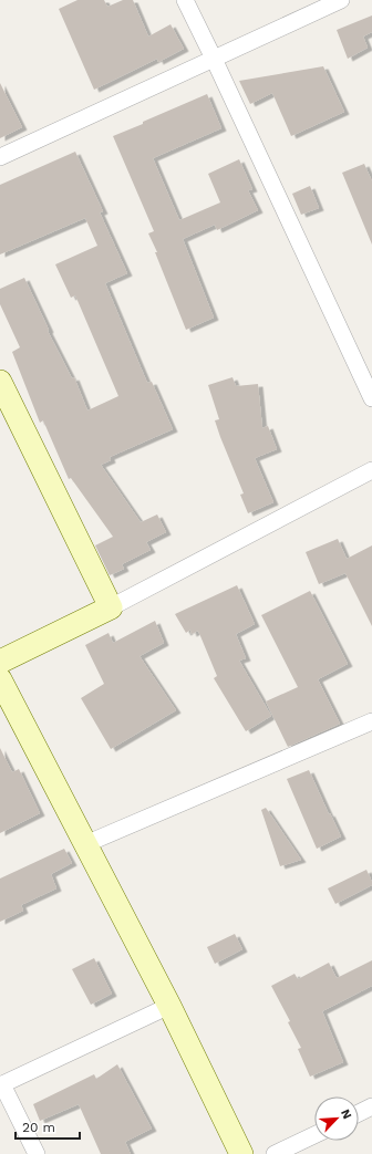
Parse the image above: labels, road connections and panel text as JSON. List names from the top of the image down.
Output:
{
  "scale_bar": "20 m",
  "north": "top right"
}
